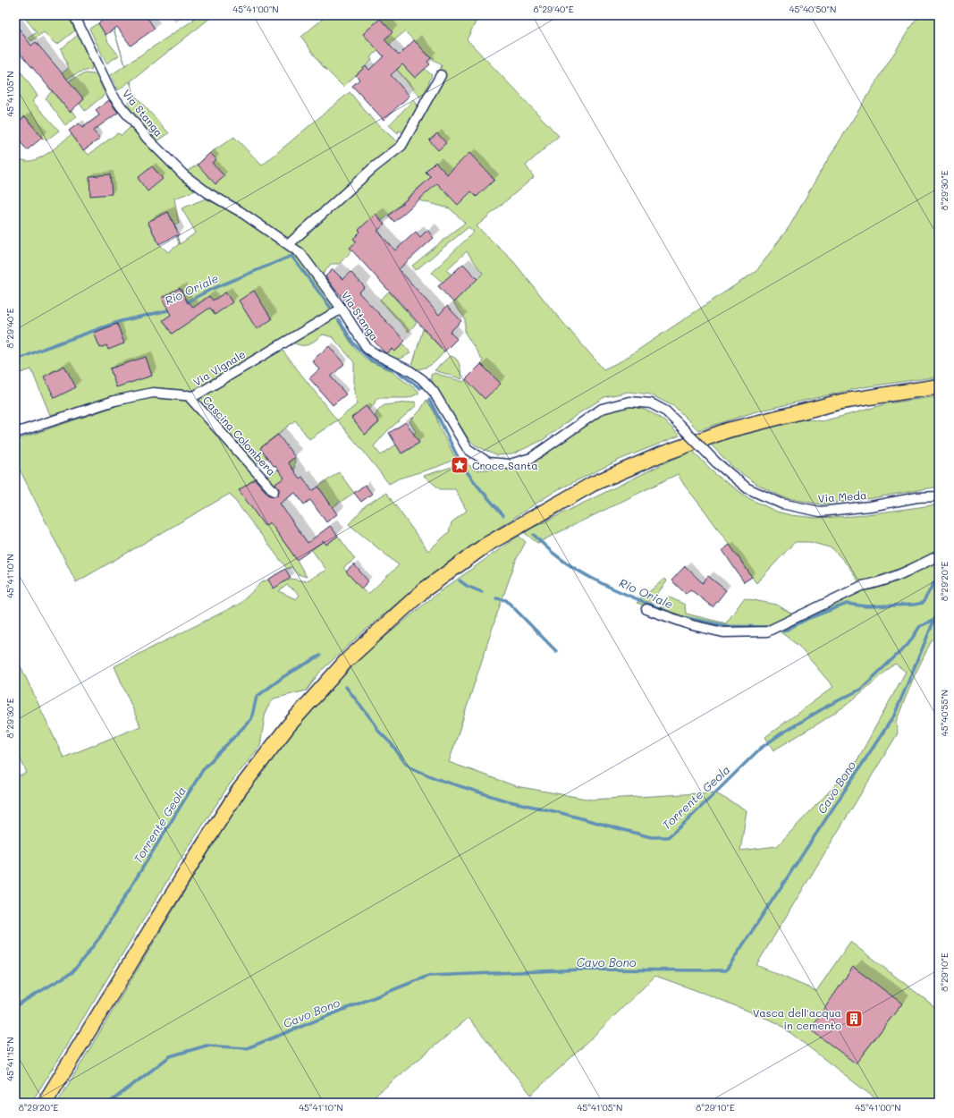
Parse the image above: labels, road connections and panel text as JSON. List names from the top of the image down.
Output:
{
  "streets": {
    "street": [
      "Via Stanga",
      "Via Vignale",
      "Cascina Colombera",
      "Via Meda"
    ]
  },
  "crossings": [
    ["Via Stanga", "Via Vignale"],
    ["Via Stanga", "Via Meda"],
    ["Via Vignale", "Cascina Colombera"]
  ],
  "water": ["Rio Oriale", "Cavo Bono", "Torrente Geola"],
  "places": {
    "place": ["Croce Santa"],
    "building": ["Vasca dell'acqua in cemento"]
  },
  "coordinates": [
    "45°41'00\"N",
    "8°29'40\"E",
    "45°40'50\"N",
    "45°41'05\"N",
    "8°29'30\"E",
    "45°41'10\"N",
    "8°29'20\"E",
    "45°40'55\"N",
    "8°29'10\"E",
    "45°41'15\"N"
  ]
}
